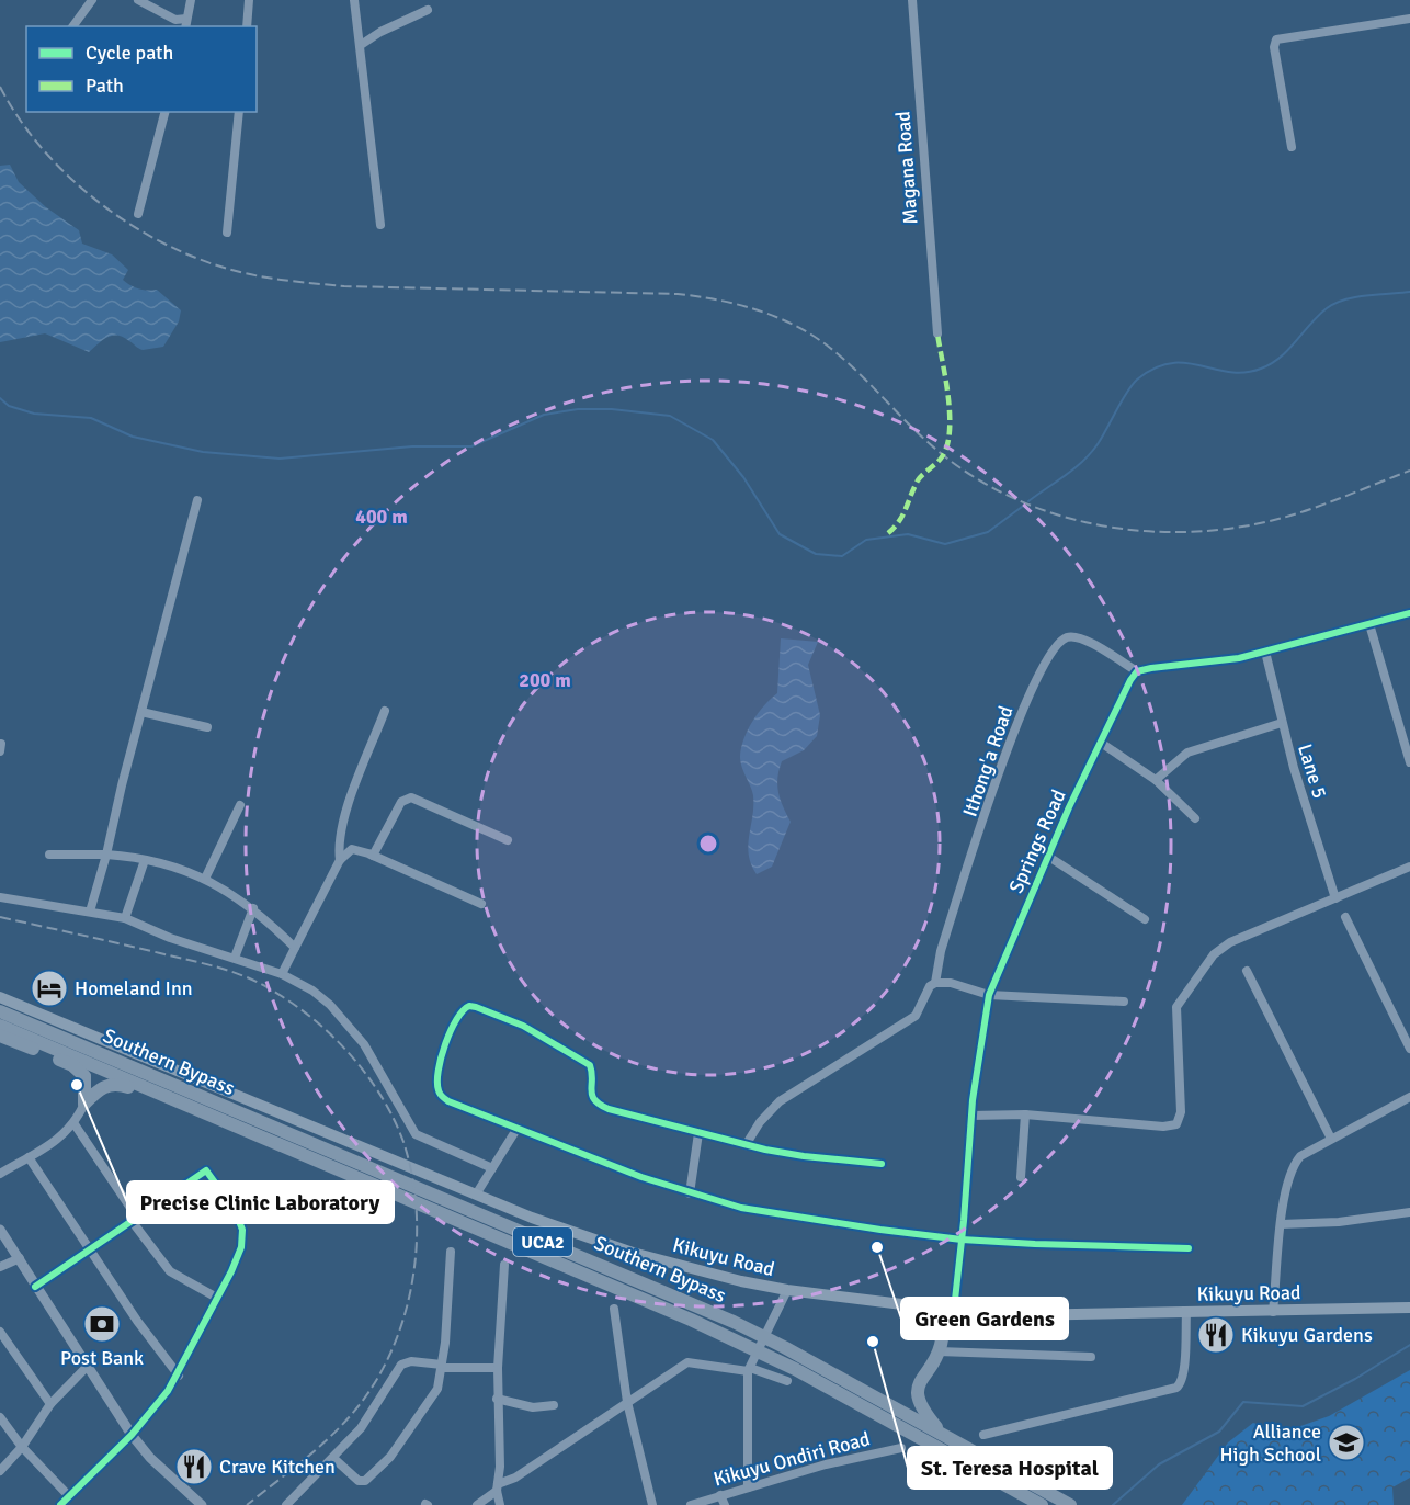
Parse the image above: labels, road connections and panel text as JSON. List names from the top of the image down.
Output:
{
  "streets": {
    "highway": ["Southern Bypass", "UCA2"],
    "main road": ["Kikuyu Road"],
    "street": [
      "Magana Road",
      "Ithong'a Road",
      "Lane 5",
      "Springs Road",
      "Kikuyu Ondiri Road"
    ]
  },
  "crossings": [
    ["Ithong'a Road", "Springs Road"],
    ["Springs Road", "Kikuyu Road"]
  ],
  "places": {
    "hotel": ["Homeland Inn"],
    "other": ["Precise Clinic Laboratory", "Green Gardens", "St. Teresa Hospital"],
    "bank": ["Post Bank"],
    "restaurant": ["Kikuyu Gardens", "Crave Kitchen"],
    "school or university": ["Alliance High School"]
  },
  "legend": ["Cycle path", "Path"],
  "rings": ["400 m", "200 m"]
}
